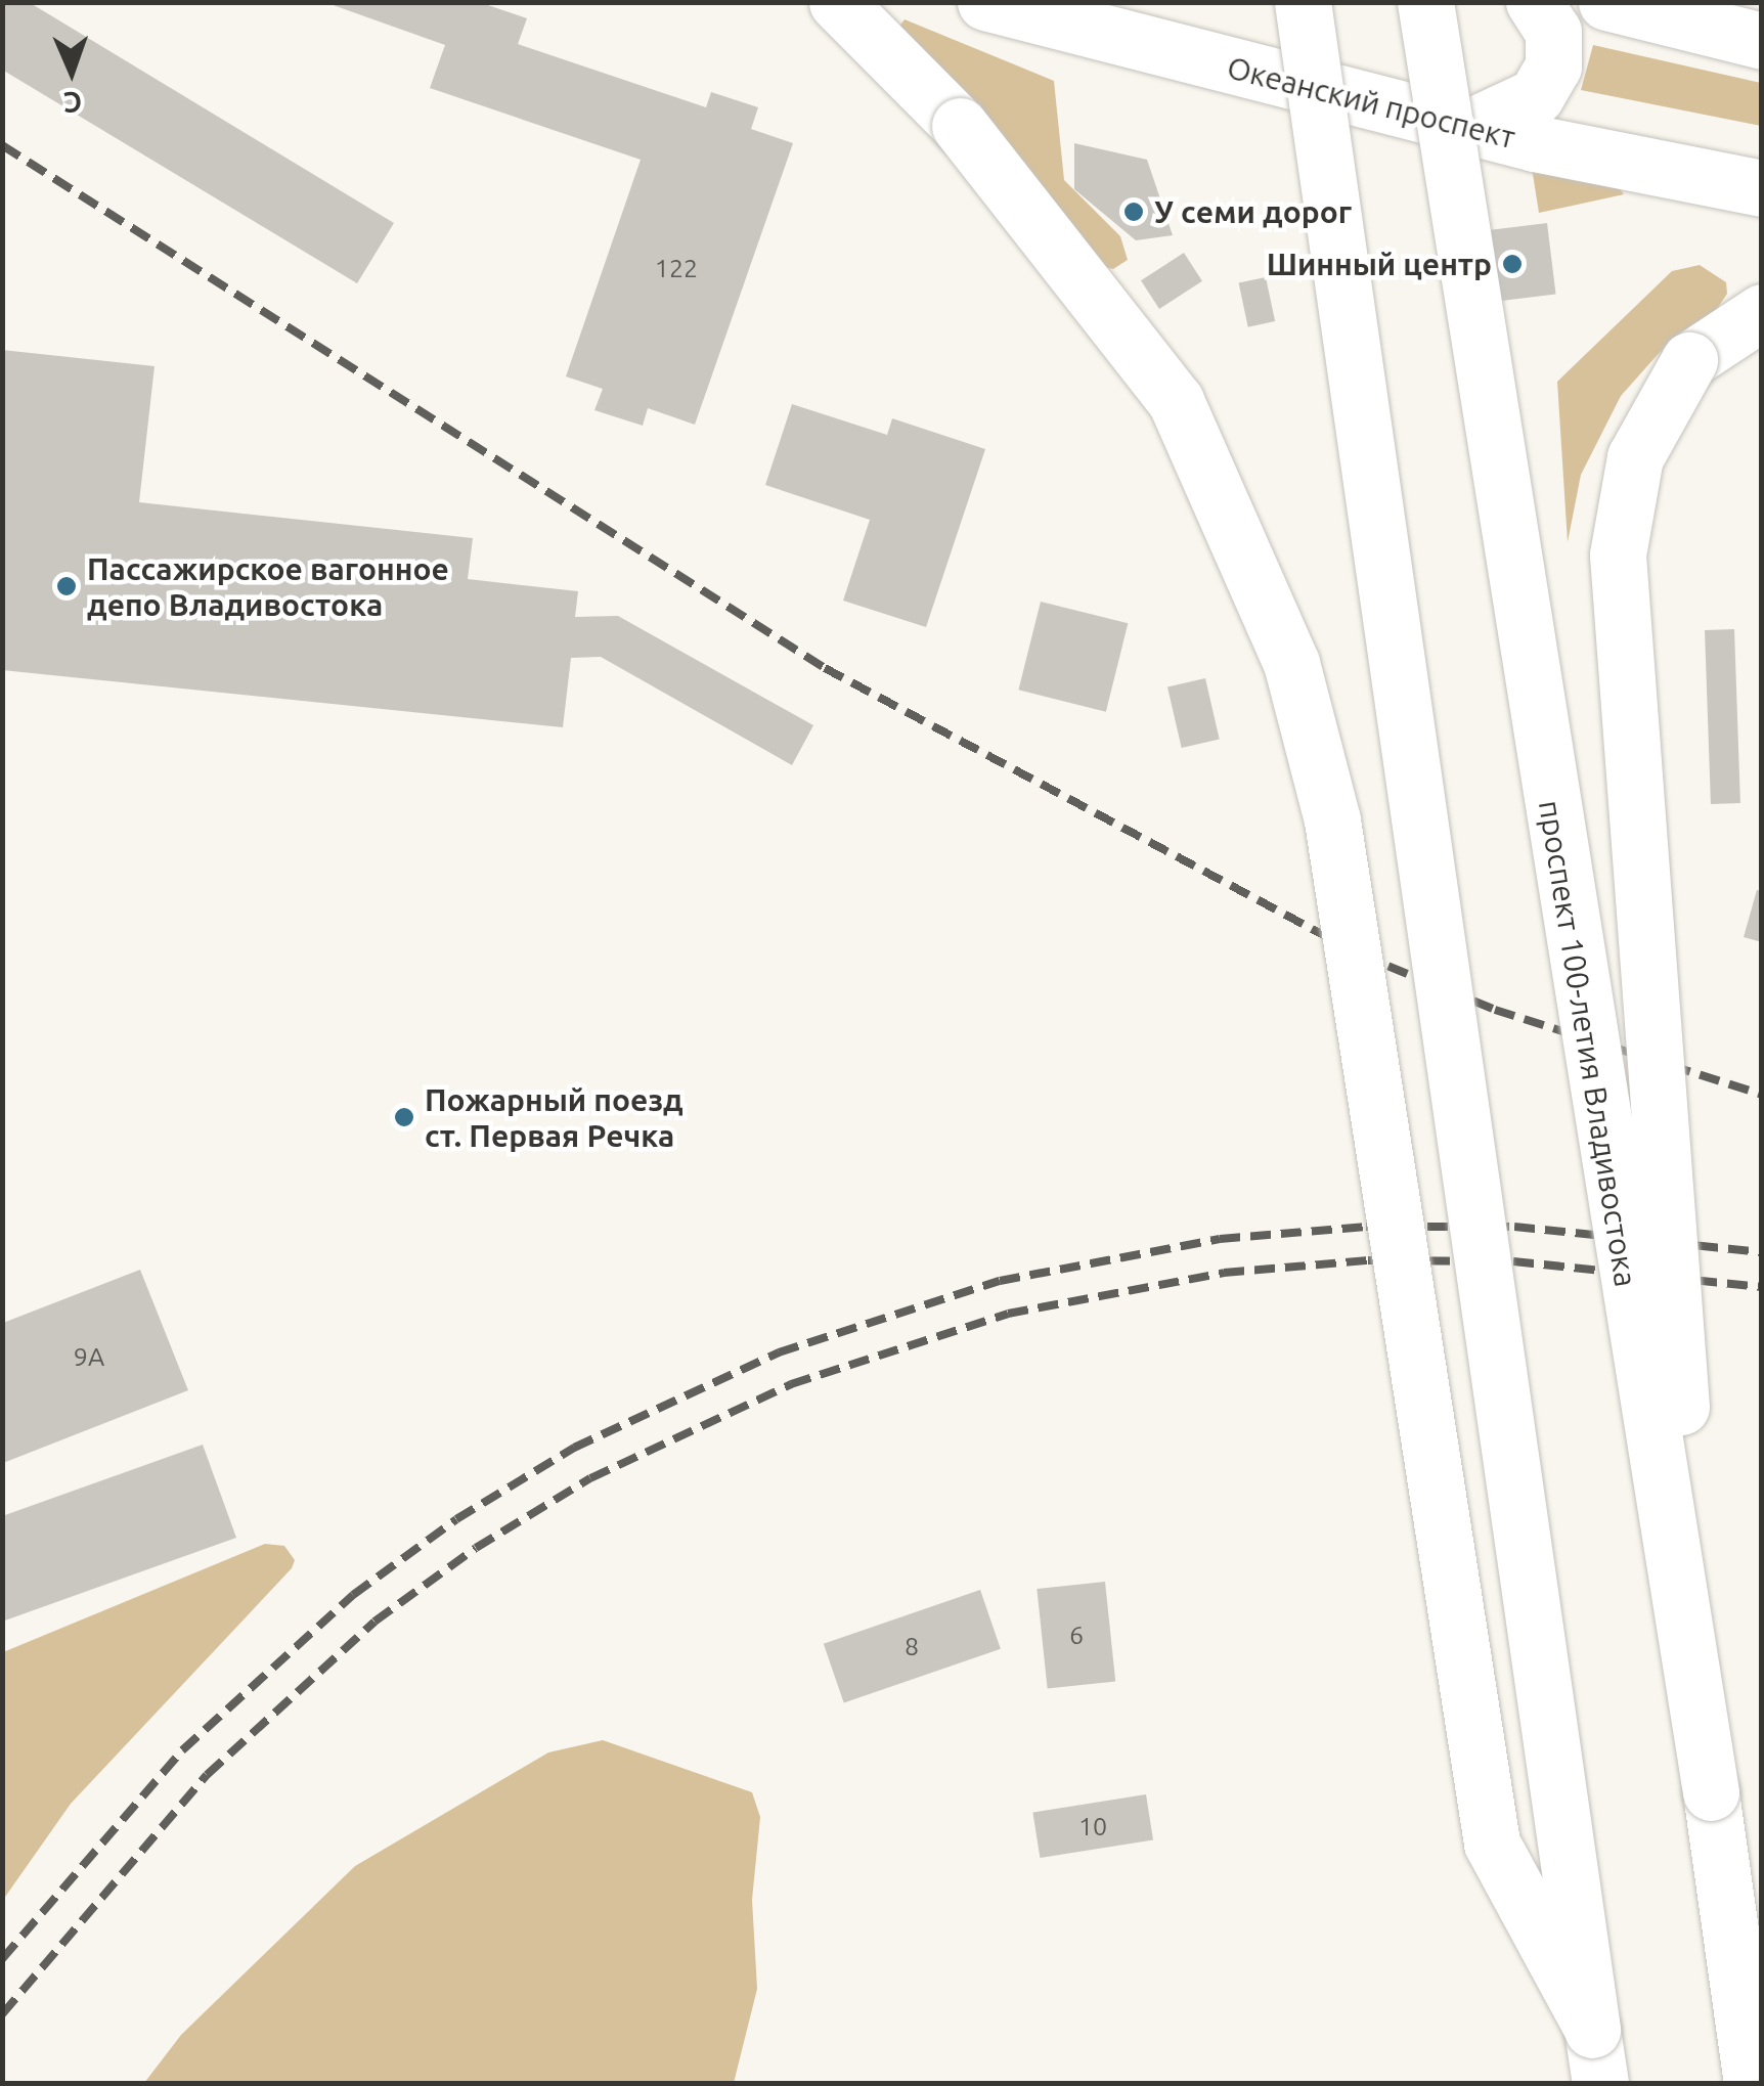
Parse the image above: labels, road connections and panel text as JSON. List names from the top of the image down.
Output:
{
  "streets": {
    "main road": ["Океанский проспект", "проспект 100-летия Владивостока"]
  },
  "places": [
    "У семи дорог",
    "Шинный центр",
    "Пассажирское вагонное депо Владивостока",
    "Пожарный поезд ст. Первая Речка"
  ],
  "house_numbers": [
    "122",
    "9А",
    "6",
    "8",
    "10"
  ],
  "north": "bottom"
}
